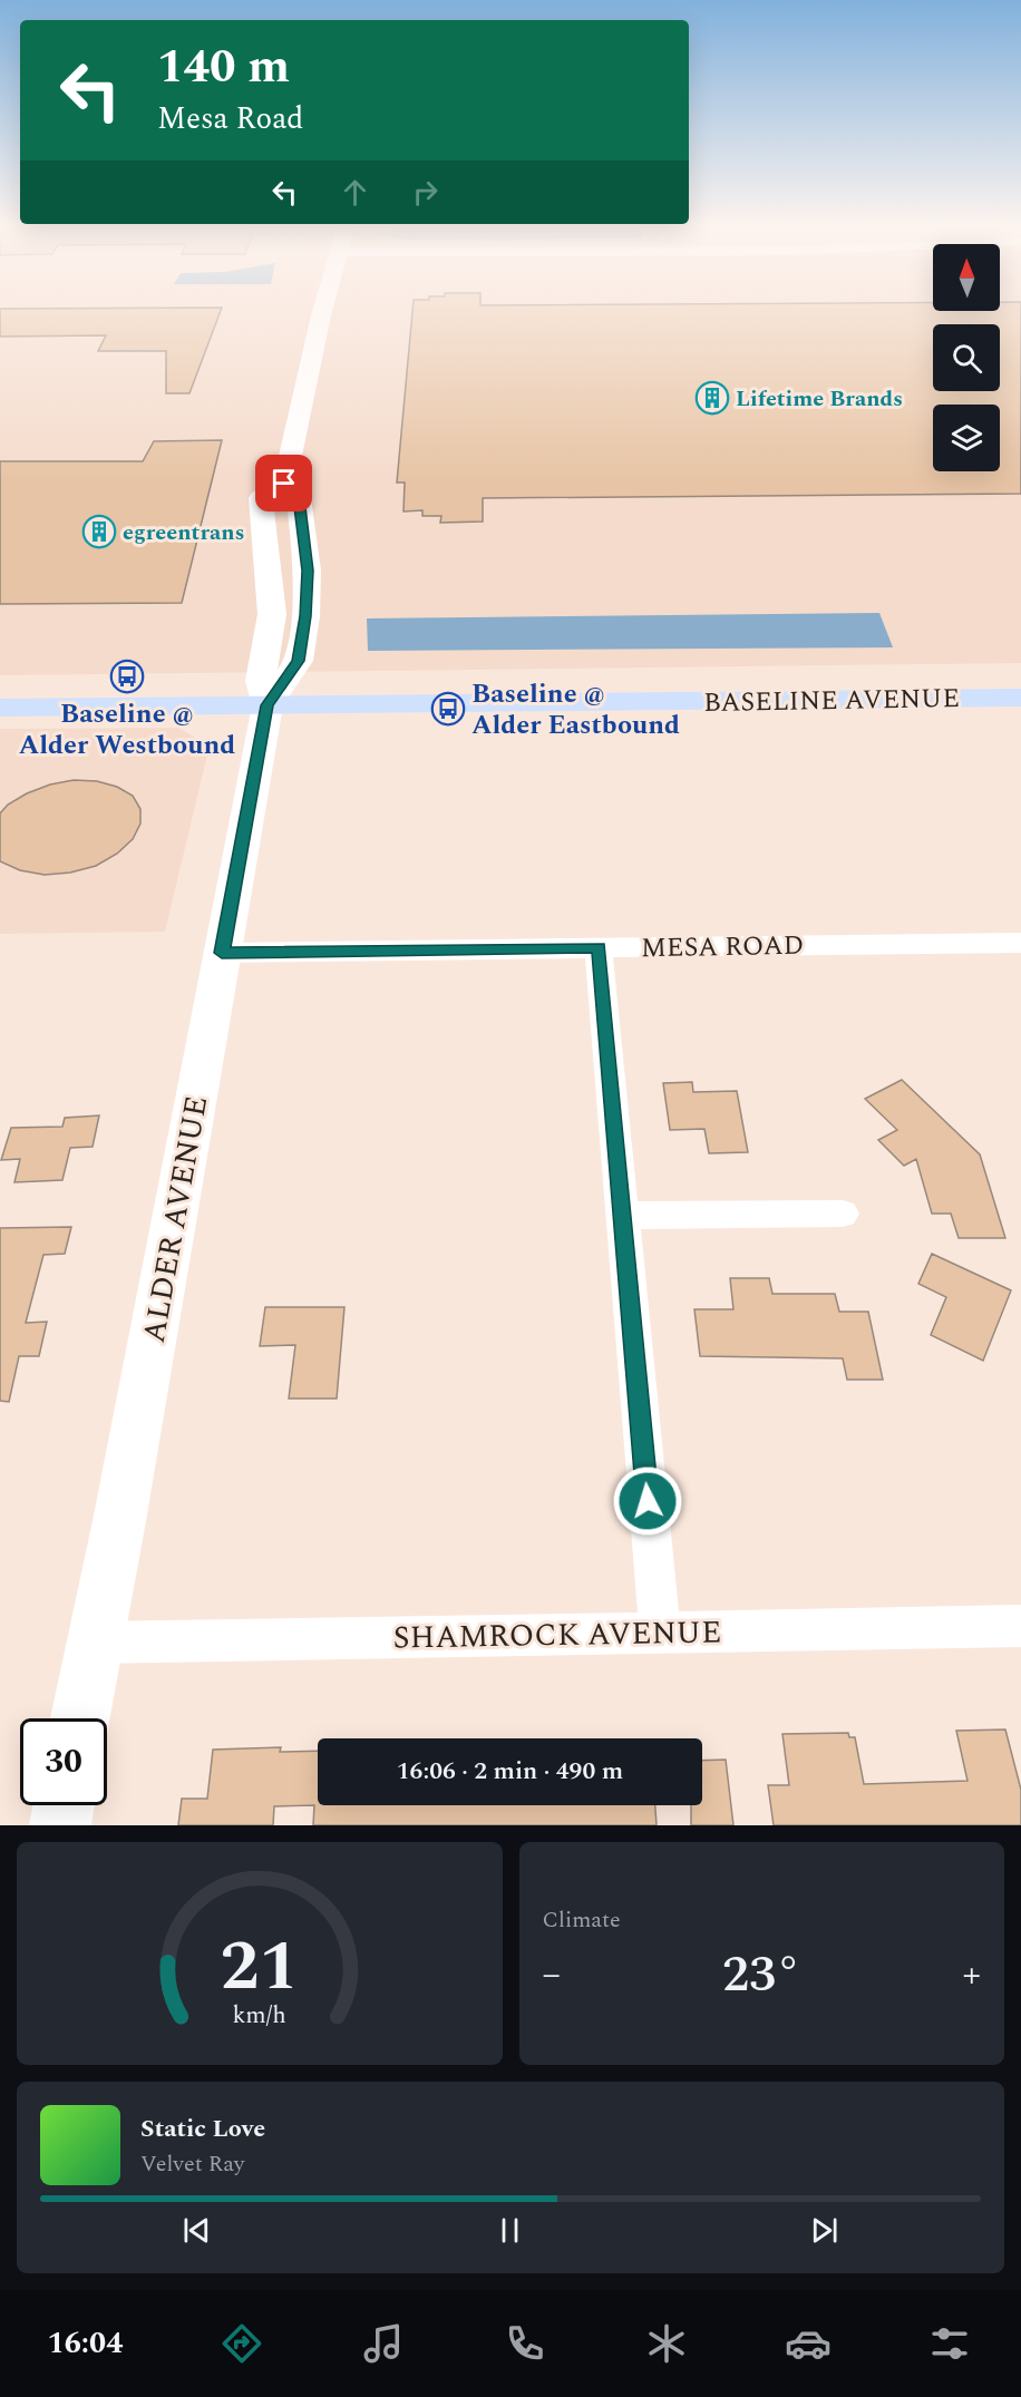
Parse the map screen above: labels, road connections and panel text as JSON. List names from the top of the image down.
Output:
{
  "streets": {
    "main road": ["BASELINE AVENUE", "ALDER AVENUE"],
    "street": ["MESA ROAD", "SHAMROCK AVENUE"]
  },
  "crossings": [
    ["BASELINE AVENUE", "ALDER AVENUE"],
    ["MESA ROAD", "ALDER AVENUE"],
    ["ALDER AVENUE", "SHAMROCK AVENUE"]
  ],
  "places": {
    "building": ["Lifetime Brands", "egreentrans"],
    "bus stop": ["Baseline @ Alder Westbound", "Baseline @ Alder Eastbound"]
  },
  "north": "top",
  "page": {
    "turn": ["140 m", "Mesa Road"],
    "limit": "30",
    "trip": "16:06 · 2 min · 490 m",
    "tile": "Climate",
    "heat": ["−", "23°", "+"],
    "song": ["Static Love", "Velvet Ray"],
    "tabs": "16:04",
    "gauge": ["21", "km/h"]
  }
}
